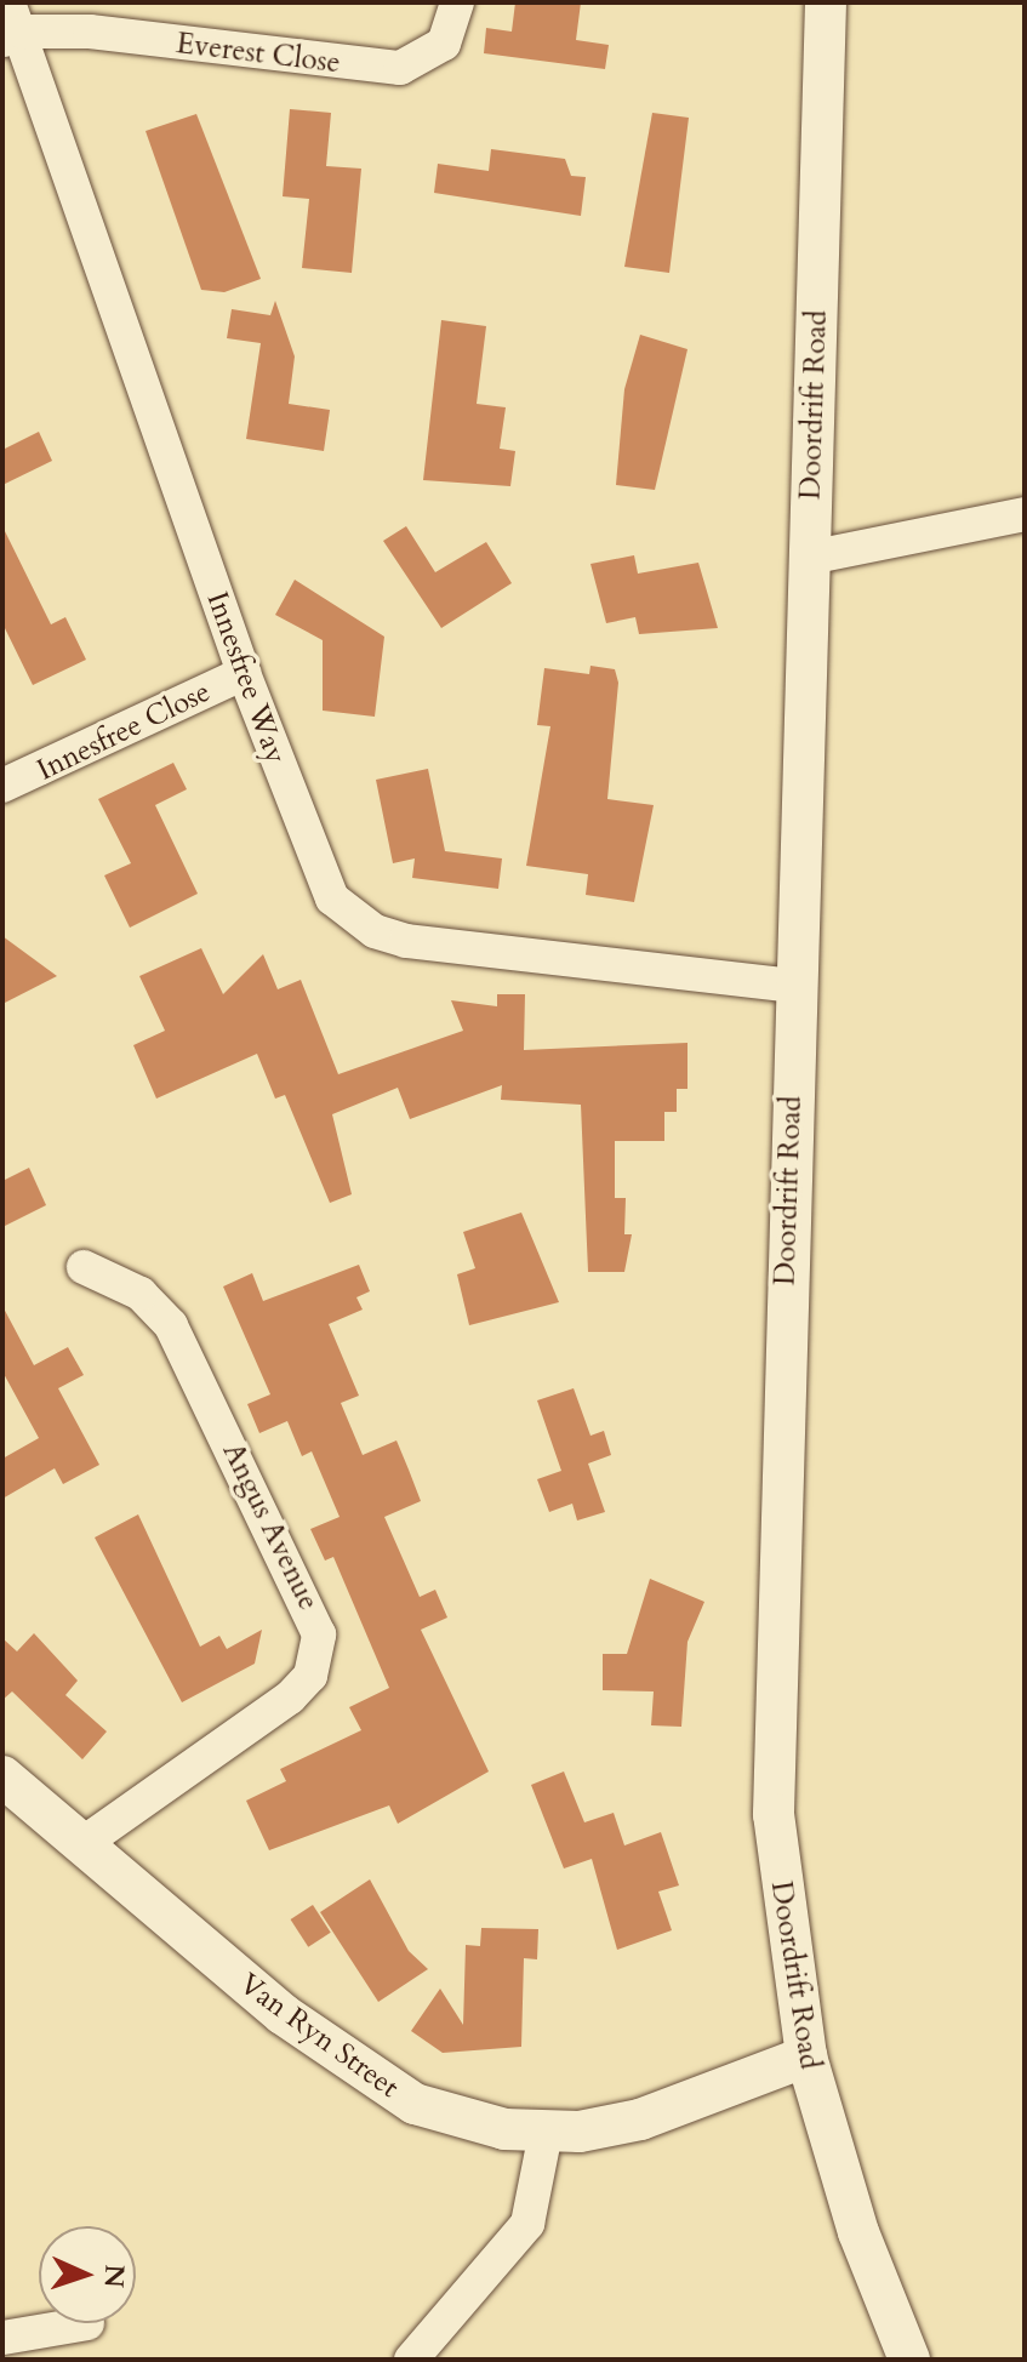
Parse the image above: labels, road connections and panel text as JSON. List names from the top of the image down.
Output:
{
  "streets": {
    "street": [
      "Everest Close",
      "Doordrift Road",
      "Innesfree Way",
      "Innesfree Close",
      "Angus Avenue",
      "Van Ryn Street"
    ]
  },
  "crossings": [
    ["Everest Close", "Innesfree Way"],
    ["Doordrift Road", "Innesfree Way"],
    ["Doordrift Road", "Van Ryn Street"],
    ["Innesfree Way", "Innesfree Close"],
    ["Angus Avenue", "Van Ryn Street"]
  ],
  "north": "right"
}
